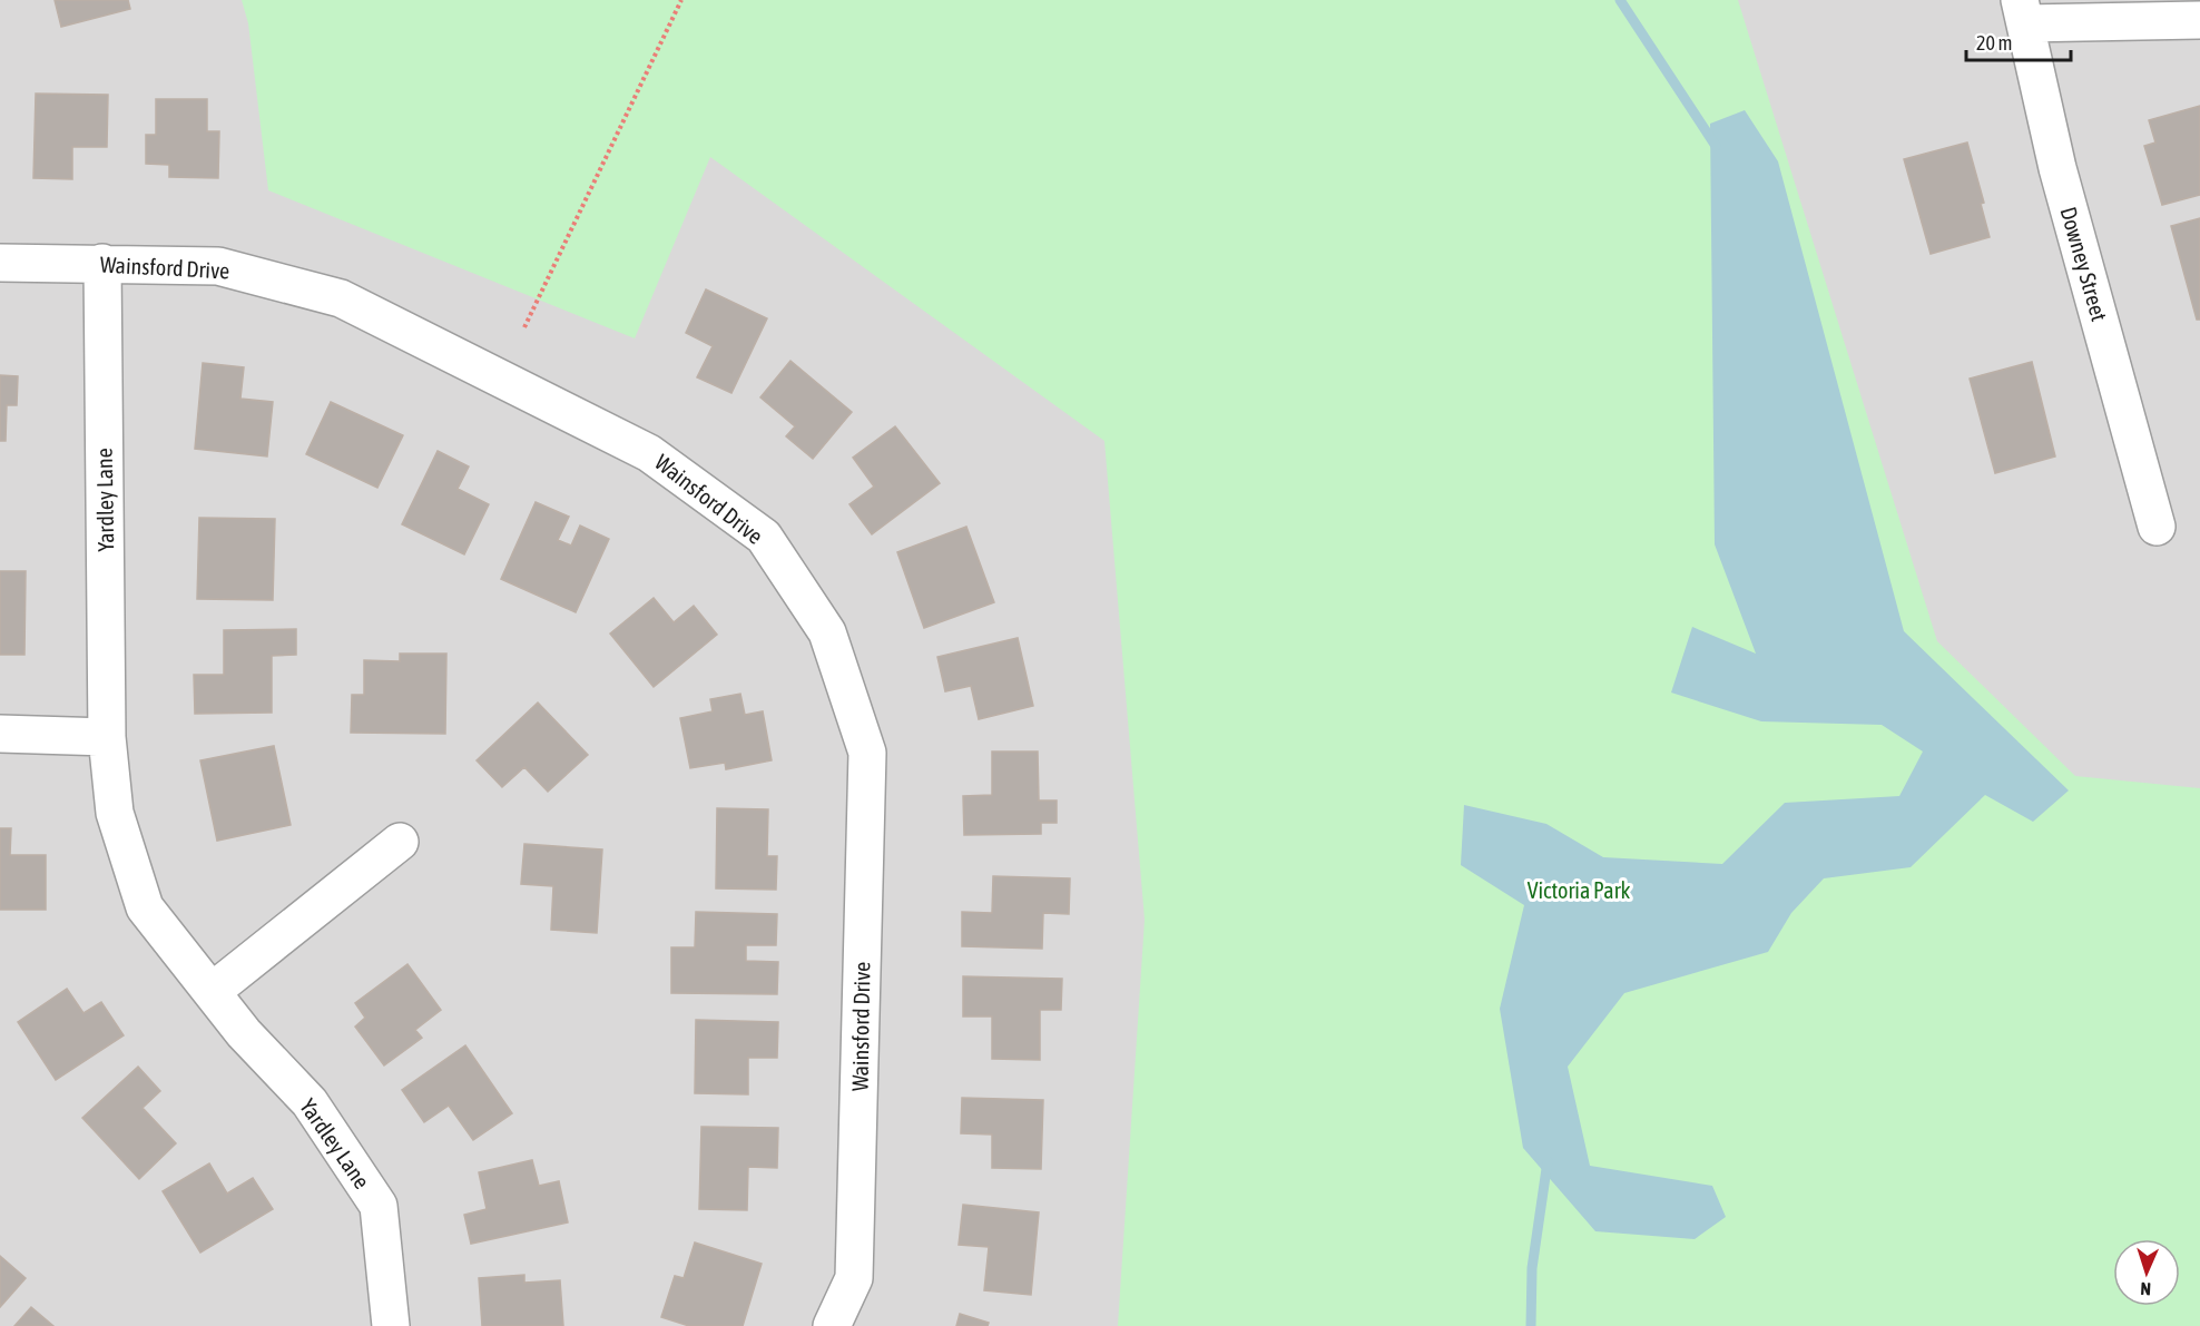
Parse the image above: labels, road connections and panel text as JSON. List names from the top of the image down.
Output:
{
  "streets": {
    "street": ["Downey Street", "Wainsford Drive", "Yardley Lane"]
  },
  "crossings": [
    ["Wainsford Drive", "Yardley Lane"]
  ],
  "parks": ["Victoria Park"],
  "scale_bar": "20 m",
  "north": "bottom"
}
